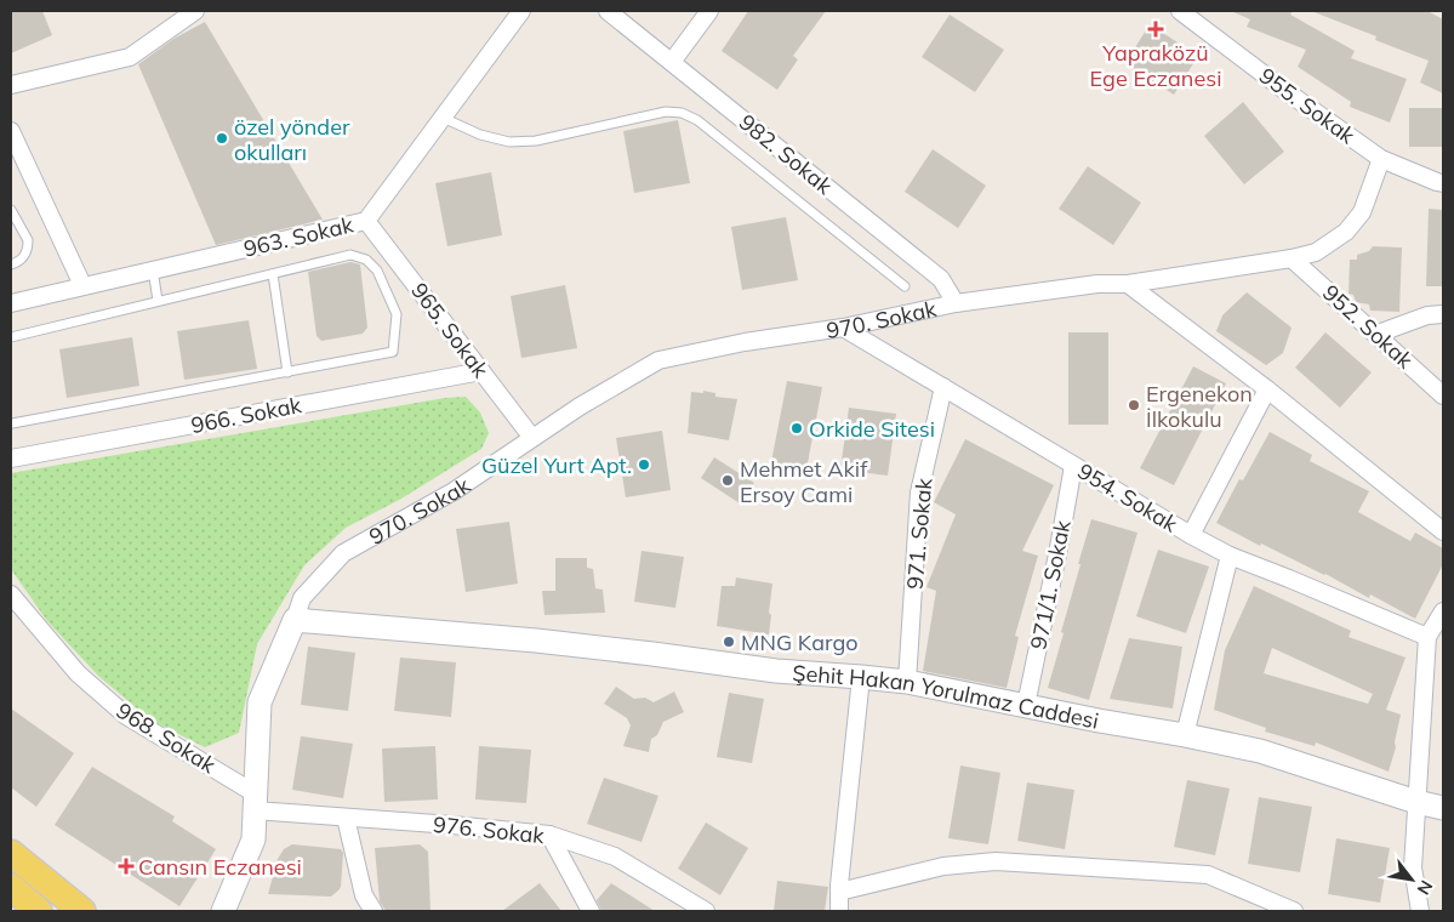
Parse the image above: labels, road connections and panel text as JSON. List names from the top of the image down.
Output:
{
  "streets": {
    "street": [
      "955. Sokak",
      "982. Sokak",
      "963. Sokak",
      "970. Sokak",
      "952. Sokak",
      "965. Sokak",
      "966. Sokak",
      "954. Sokak",
      "971. Sokak",
      "971/1. Sokak",
      "Şehit Hakan Yorulmaz Caddesi",
      "968. Sokak",
      "976. Sokak"
    ]
  },
  "crossings": [
    ["955. Sokak", "970. Sokak"],
    ["982. Sokak", "970. Sokak"],
    ["963. Sokak", "965. Sokak"],
    ["970. Sokak", "952. Sokak"],
    ["970. Sokak", "965. Sokak"],
    ["970. Sokak", "954. Sokak"],
    ["970. Sokak", "Şehit Hakan Yorulmaz Caddesi"],
    ["970. Sokak", "968. Sokak"],
    ["970. Sokak", "976. Sokak"],
    ["965. Sokak", "966. Sokak"],
    ["954. Sokak", "971. Sokak"],
    ["954. Sokak", "971/1. Sokak"],
    ["971. Sokak", "Şehit Hakan Yorulmaz Caddesi"],
    ["971/1. Sokak", "Şehit Hakan Yorulmaz Caddesi"],
    ["968. Sokak", "976. Sokak"]
  ],
  "places": {
    "health": ["Yapraközü Ege Eczanesi", "Cansın Eczanesi"],
    "other": [
      "özel yönder okulları",
      "Ergenekon İlkokulu",
      "Orkide Sitesi",
      "Güzel Yurt Apt.",
      "Mehmet Akif Ersoy Cami",
      "MNG Kargo"
    ]
  },
  "north": "bottom right"
}
